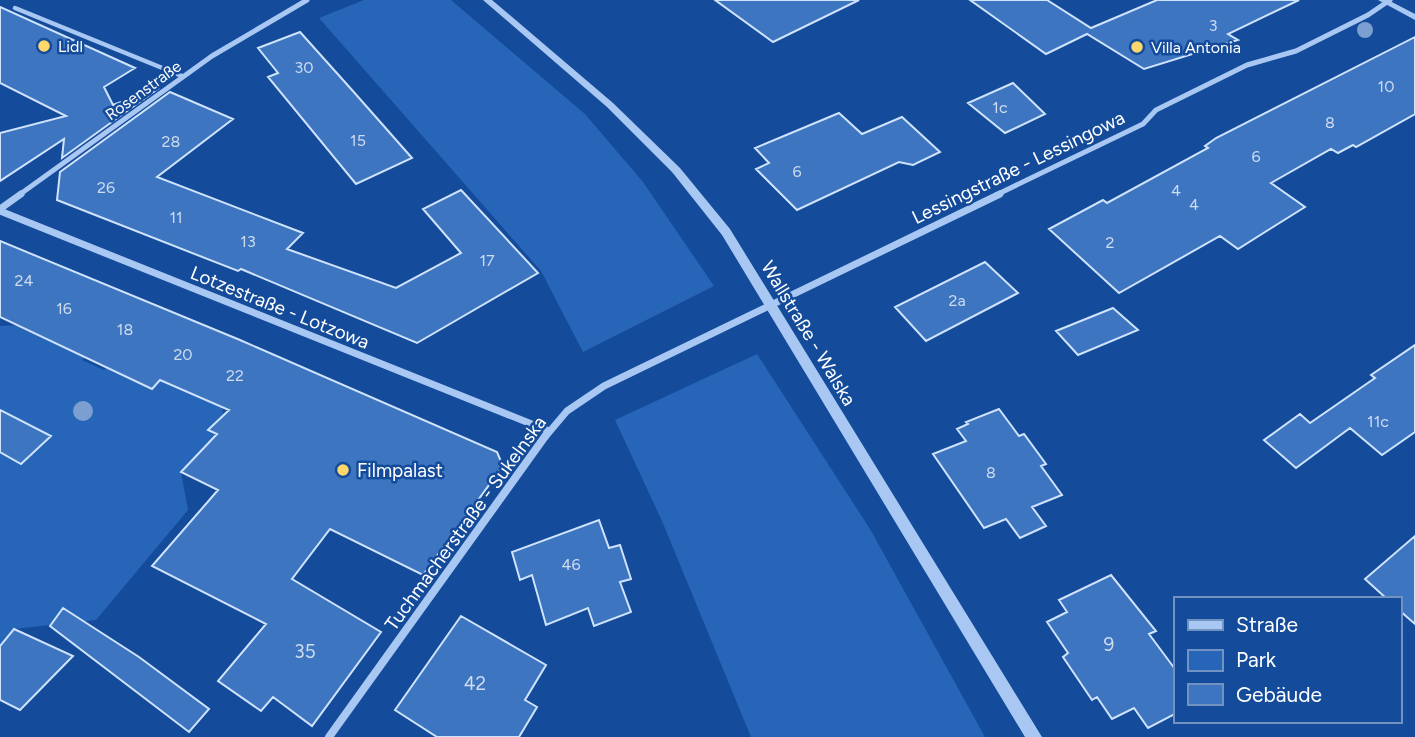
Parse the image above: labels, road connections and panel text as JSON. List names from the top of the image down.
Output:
{
  "streets": {
    "street": [
      "Rosenstraße",
      "Lessingstraße - Lessingowa",
      "Lotzestraße - Lotzowa",
      "Wallstraße - Walska",
      "Tuchmacherstraße - Sukelnska"
    ]
  },
  "crossings": [
    ["Rosenstraße", "Lotzestraße - Lotzowa"],
    ["Lessingstraße - Lessingowa", "Wallstraße - Walska"],
    ["Lessingstraße - Lessingowa", "Tuchmacherstraße - Sukelnska"],
    ["Lotzestraße - Lotzowa", "Tuchmacherstraße - Sukelnska"],
    ["Wallstraße - Walska", "Tuchmacherstraße - Sukelnska"]
  ],
  "places": ["Lidl", "Villa Antonia", "Filmpalast"],
  "house_numbers": [
    "3",
    "30",
    "10",
    "1c",
    "8",
    "15",
    "28",
    "6",
    "6",
    "26",
    "4",
    "4",
    "11",
    "13",
    "2",
    "17",
    "24",
    "2a",
    "16",
    "18",
    "20",
    "22",
    "11c",
    "8",
    "46",
    "9",
    "35",
    "42"
  ],
  "legend": ["Straße", "Park", "Gebäude"]
}
